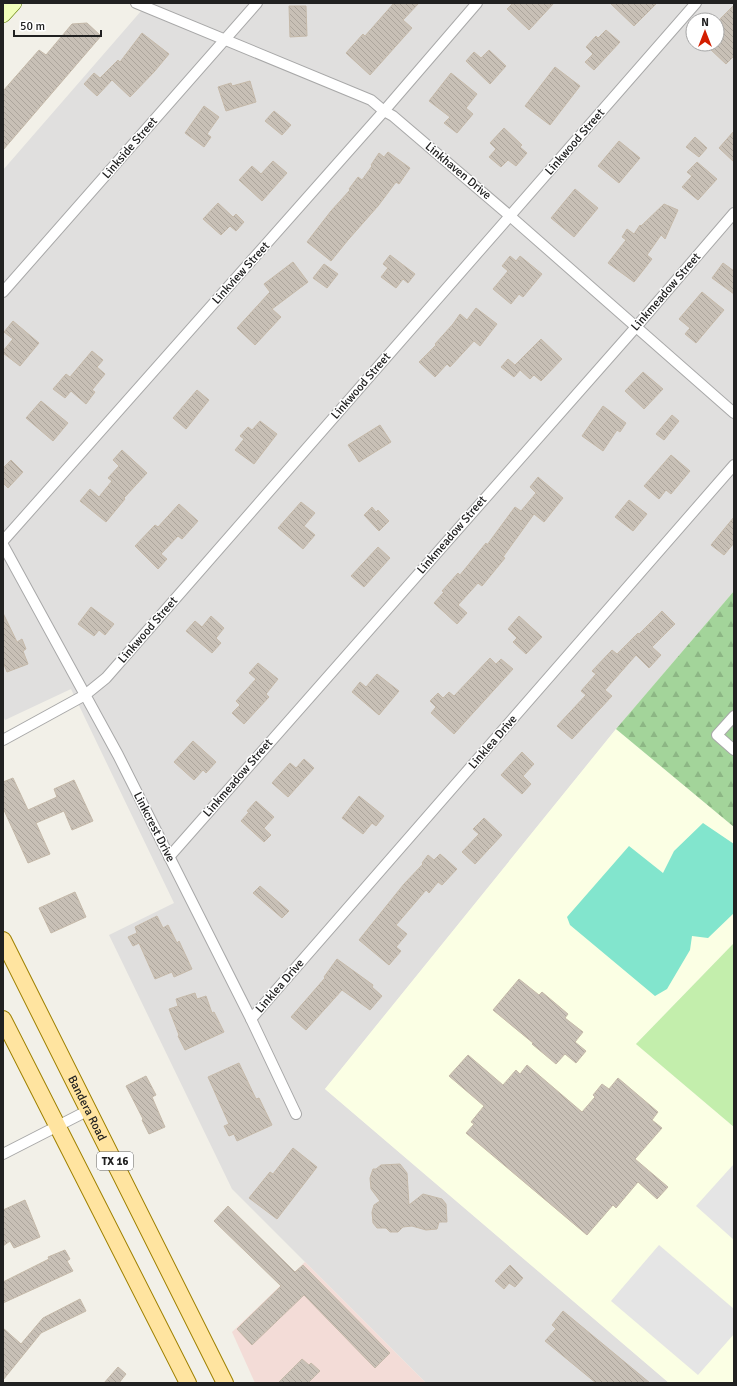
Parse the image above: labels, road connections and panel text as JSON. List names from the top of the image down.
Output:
{
  "streets": {
    "main road": ["Bandera Road", "TX 16"],
    "street": [
      "Linkwood Street",
      "Linkside Street",
      "Linkhaven Drive",
      "Linkview Street",
      "Linkmeadow Street",
      "Linklea Drive",
      "Linkcrest Drive"
    ]
  },
  "crossings": [
    ["Linkwood Street", "Linkhaven Drive"],
    ["Linkwood Street", "Linkcrest Drive"],
    ["Linkside Street", "Linkhaven Drive"],
    ["Linkhaven Drive", "Linkview Street"],
    ["Linkhaven Drive", "Linkmeadow Street"],
    ["Linkmeadow Street", "Linkcrest Drive"],
    ["Linklea Drive", "Linkcrest Drive"]
  ],
  "scale_bar": "50 m",
  "north": "top"
}
